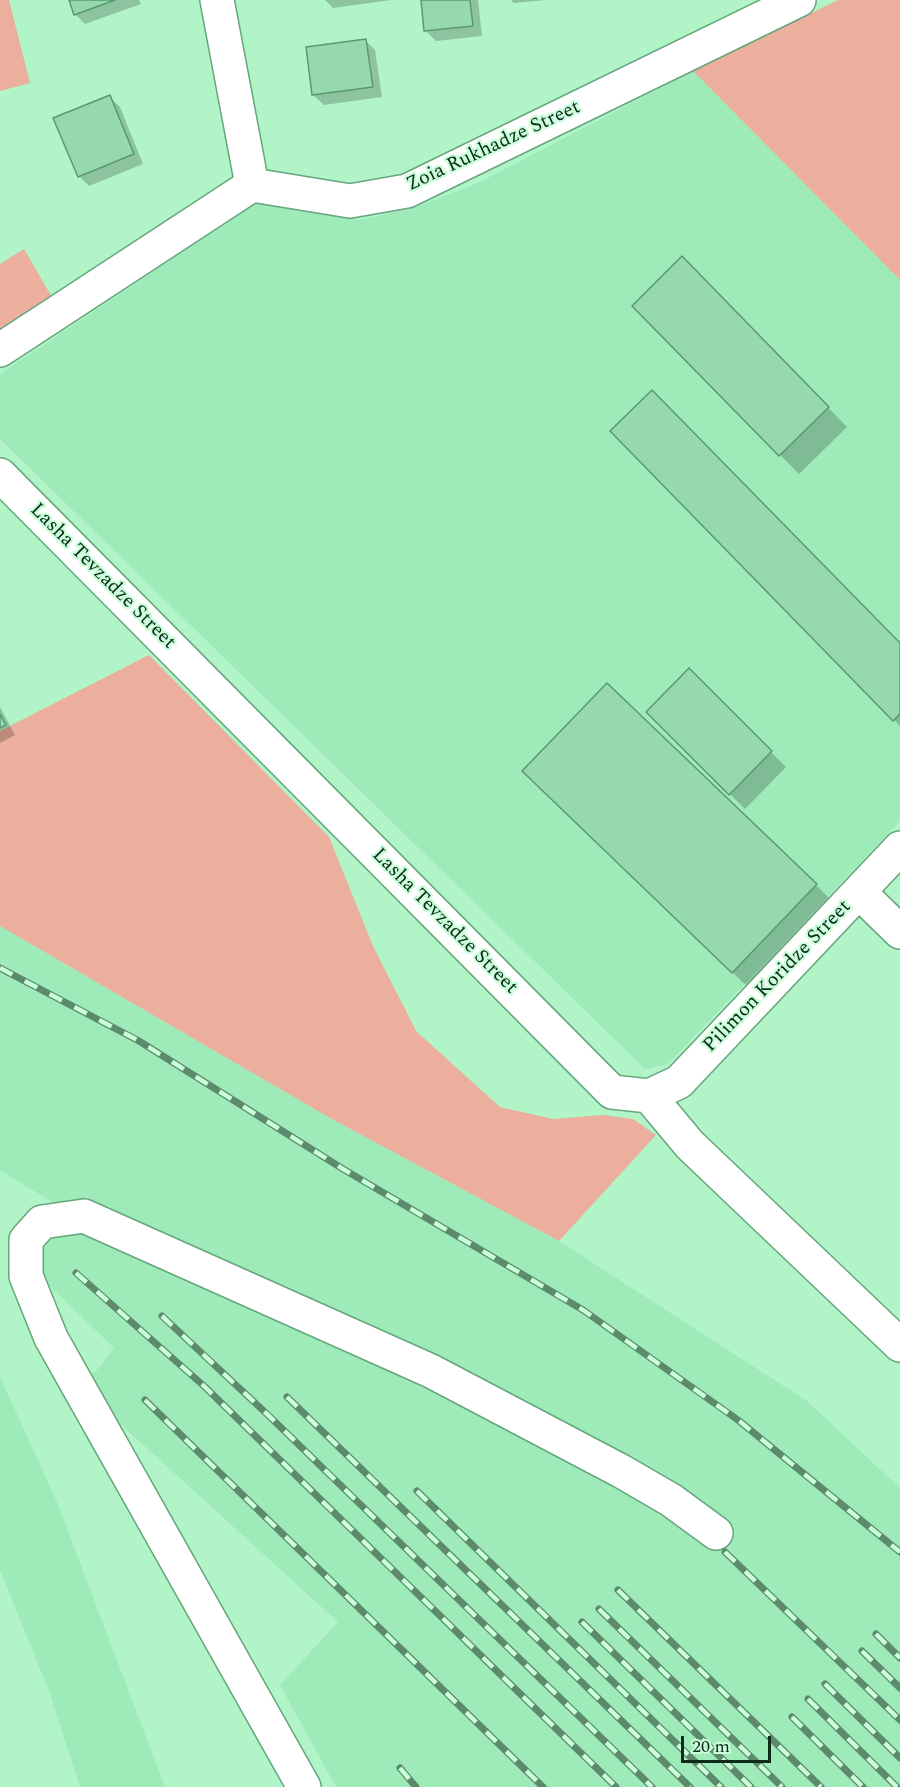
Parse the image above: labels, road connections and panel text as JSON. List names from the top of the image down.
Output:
{
  "streets": {
    "street": ["Zoia Rukhadze Street", "Lasha Tevzadze Street", "Pilimon Koridze Street"]
  },
  "crossings": [
    ["Lasha Tevzadze Street", "Pilimon Koridze Street"]
  ],
  "scale_bar": "20 m"
}
